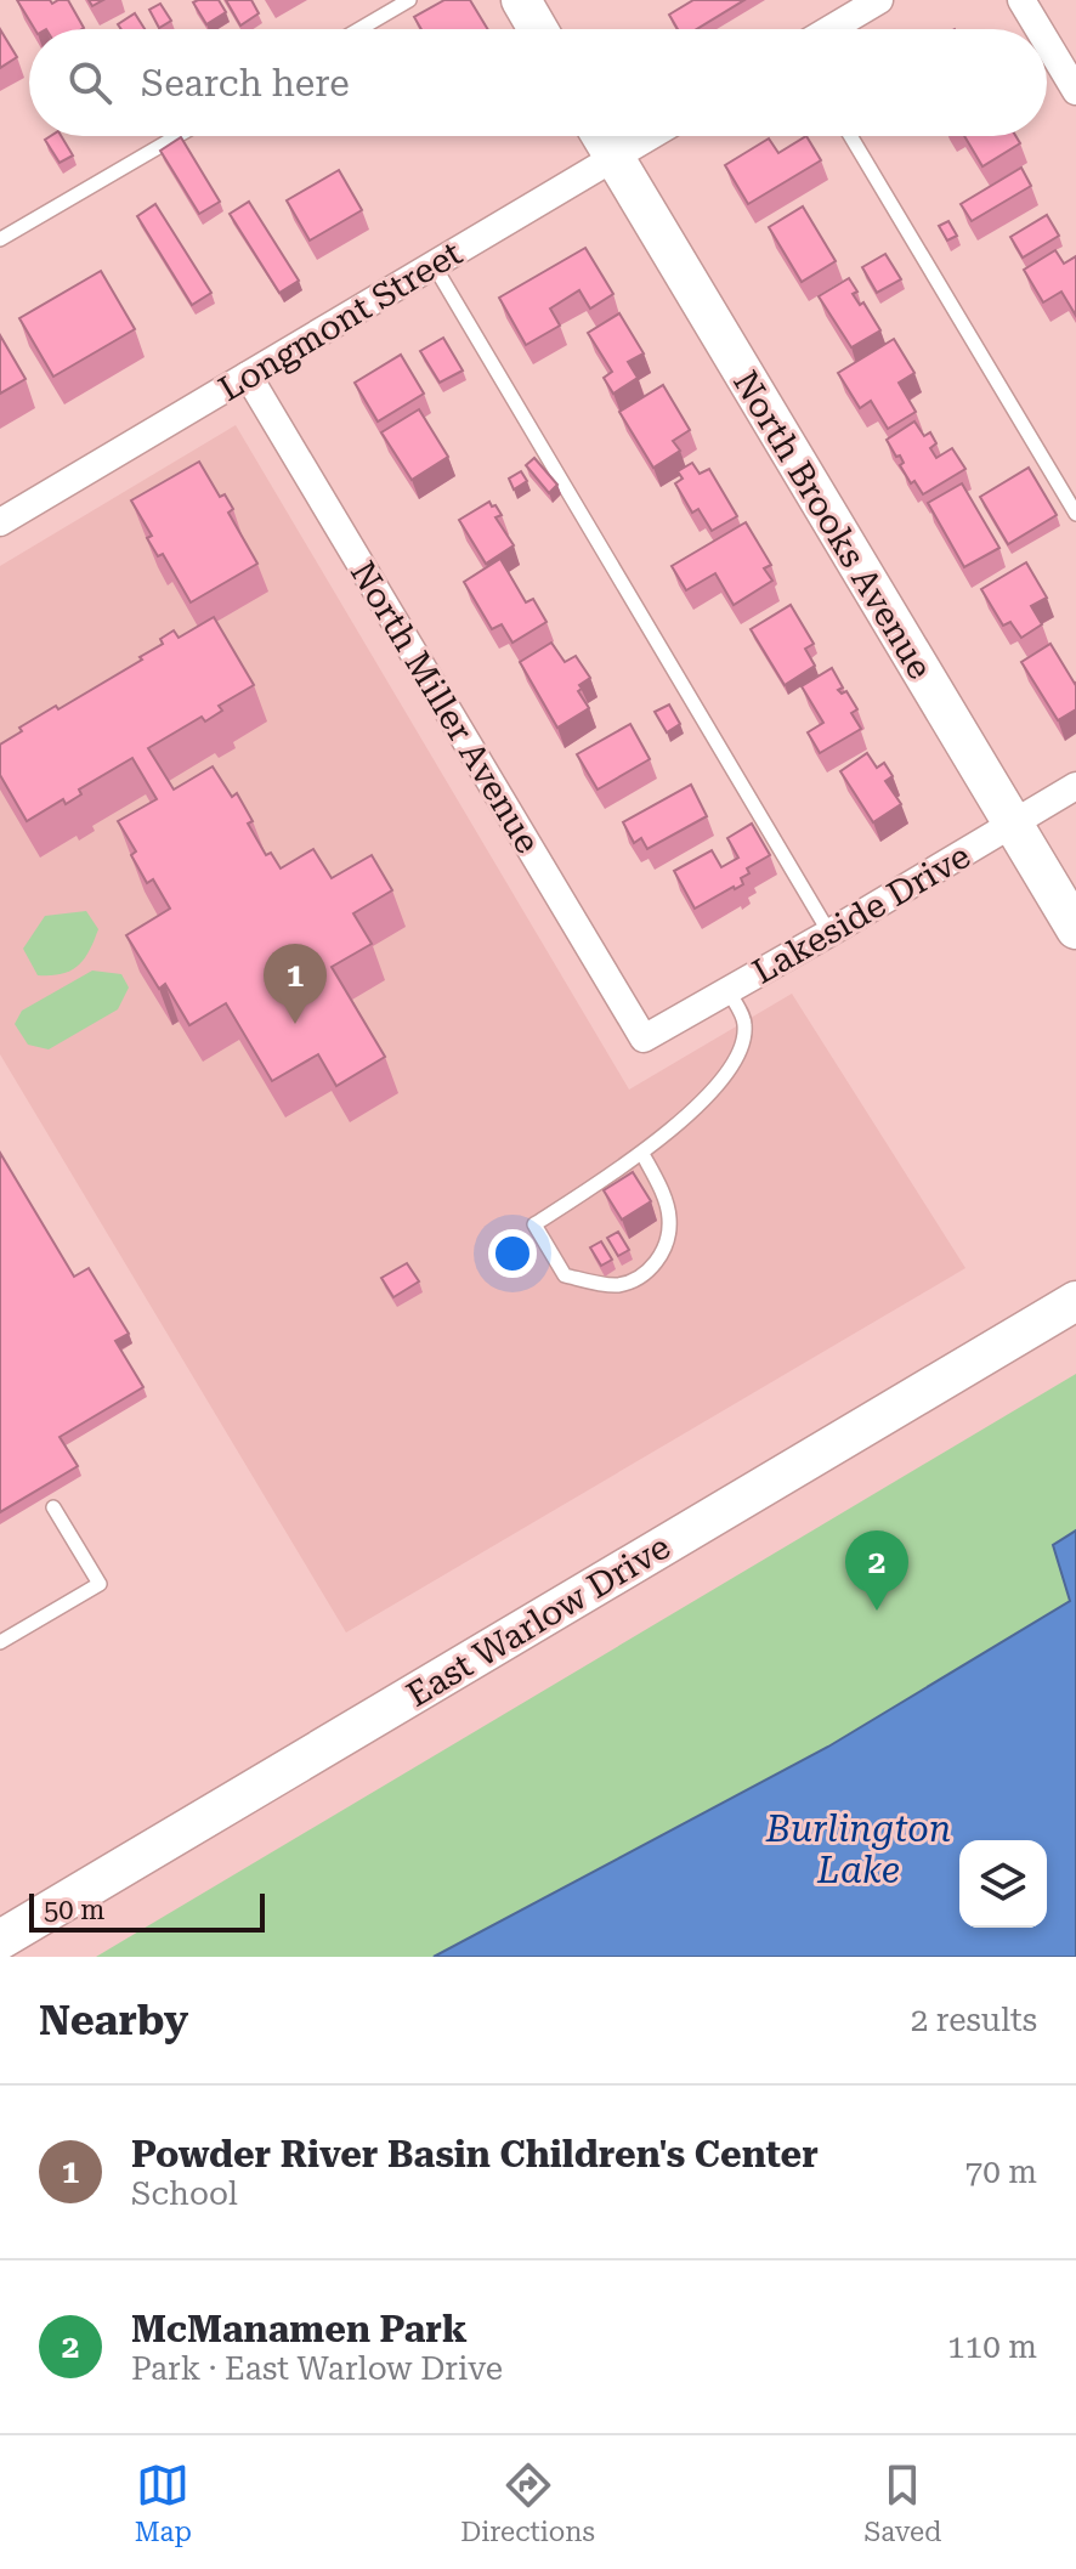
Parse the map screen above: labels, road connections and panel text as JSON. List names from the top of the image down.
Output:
{
  "streets": {
    "street": [
      "Longmont Street",
      "North Brooks Avenue",
      "North Miller Avenue",
      "Lakeside Drive",
      "East Warlow Drive"
    ]
  },
  "crossings": [
    ["Longmont Street", "North Brooks Avenue"],
    ["Longmont Street", "North Miller Avenue"],
    ["North Brooks Avenue", "Lakeside Drive"],
    ["North Miller Avenue", "Lakeside Drive"]
  ],
  "water": ["Burlington Lake"],
  "scale_bar": "50 m",
  "page": {
    "search": "Search here",
    "pins": ["1", "2"],
    "scale": "50 m",
    "heading": ["Nearby", "2 results"],
    "list": [
      {
        "mark": "1",
        "name": "Powder River Basin Children's Center",
        "note": "School",
        "value": "70 m"
      },
      {
        "mark": "2",
        "name": "McManamen Park",
        "note": "Park · East Warlow Drive",
        "value": "110 m"
      }
    ],
    "nav": ["Map", "Directions", "Saved"]
  }
}
